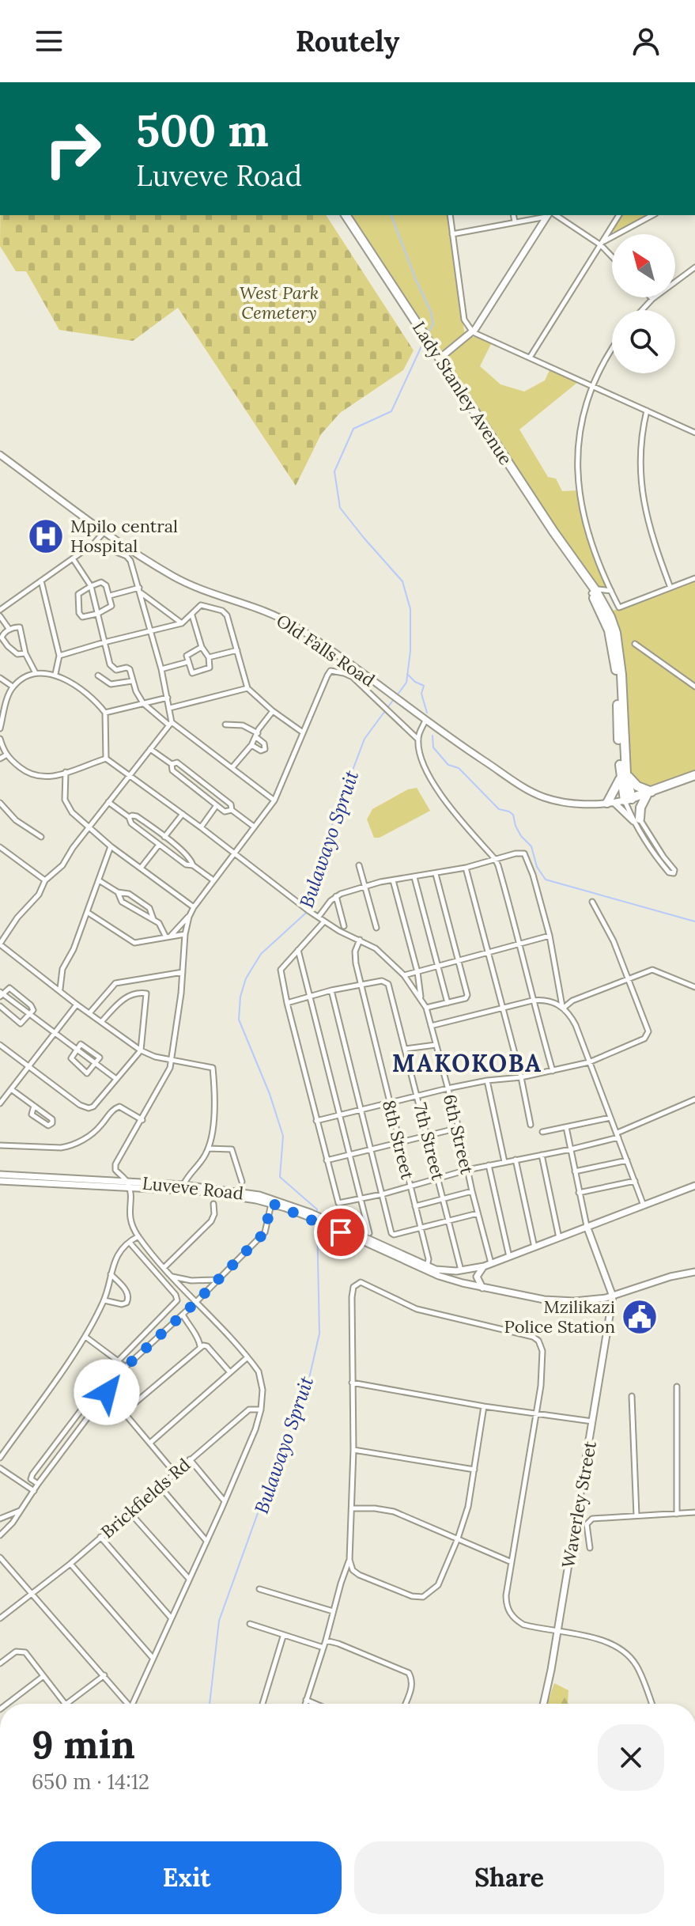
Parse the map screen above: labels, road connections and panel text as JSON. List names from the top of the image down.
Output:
{
  "streets": {
    "highway": ["Lady Stanley Avenue"],
    "street": [
      "Old Falls Road",
      "6th Street",
      "8th Street",
      "7th Street",
      "Luveve Road",
      "Brickfields Rd",
      "Waverley Street"
    ]
  },
  "crossings": [
    ["Lady Stanley Avenue", "Old Falls Road"],
    ["6th Street", "8th Street"],
    ["6th Street", "Luveve Road"],
    ["8th Street", "7th Street"],
    ["8th Street", "Luveve Road"],
    ["7th Street", "Luveve Road"],
    ["Luveve Road", "Waverley Street"]
  ],
  "districts": ["MAKOKOBA"],
  "water": ["Bulawayo Spruit"],
  "parks": ["West Park Cemetery"],
  "places": {
    "hospital": ["Mpilo central Hospital"],
    "public building": ["Mzilikazi Police Station"]
  },
  "north": "top left",
  "page": {
    "header": "Routely",
    "turn": ["500 m", "Luveve Road"],
    "heading": ["9 min", "650 m · 14:12"],
    "buttons": ["Exit", "Share"]
  }
}
